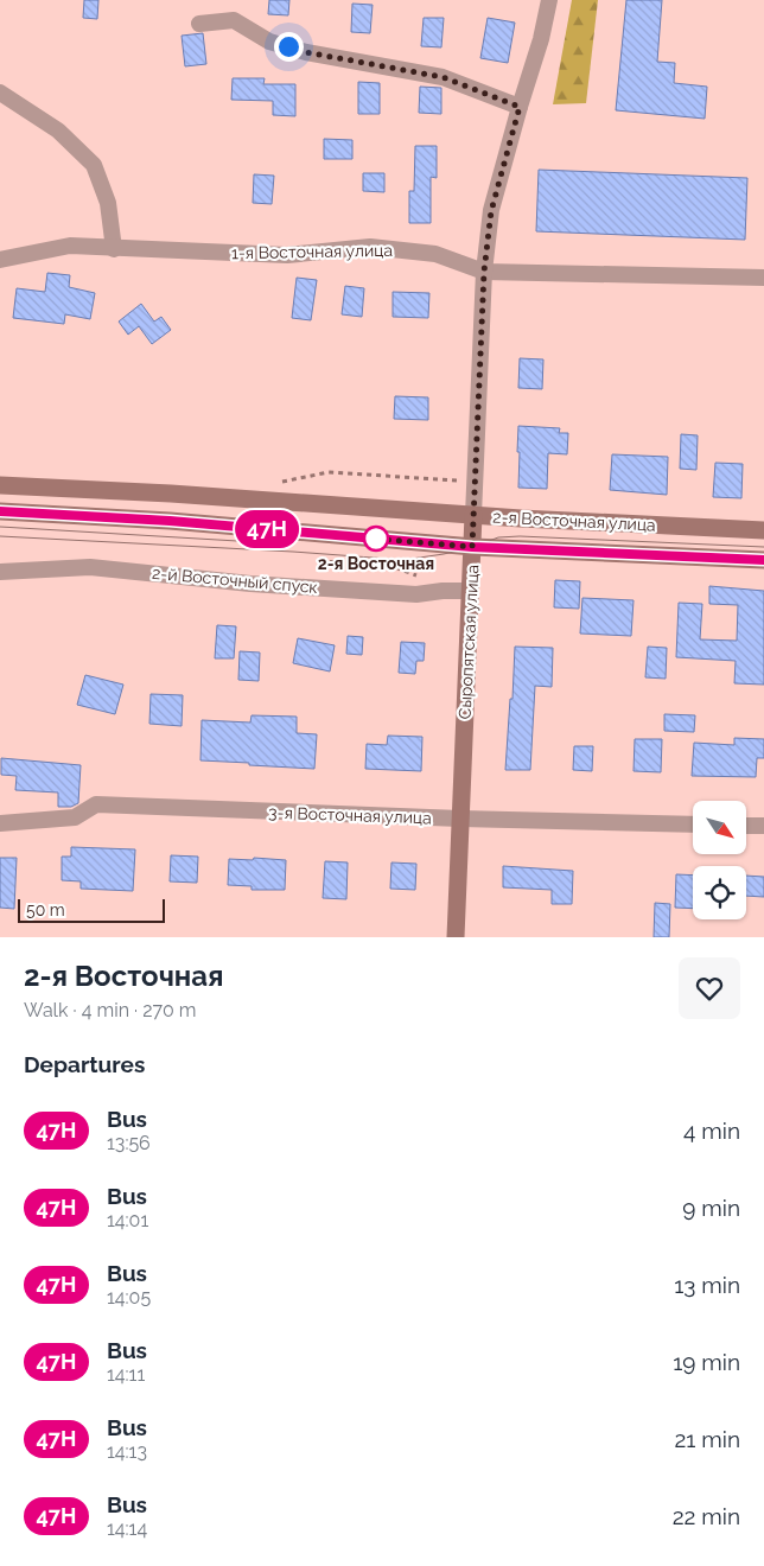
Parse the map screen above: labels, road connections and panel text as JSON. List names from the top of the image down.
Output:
{
  "streets": {
    "main road": ["2-я Восточная улица", "Сыропятская улица"],
    "street": ["1-я Восточная улица", "2-й Восточный спуск", "3-я Восточная улица"]
  },
  "crossings": [
    ["1-я Восточная улица", "Сыропятская улица"],
    ["2-я Восточная улица", "Сыропятская улица"],
    ["2-й Восточный спуск", "Сыропятская улица"],
    ["Сыропятская улица", "3-я Восточная улица"]
  ],
  "places": ["2-я Восточная"],
  "lines": ["bus line 47Н"],
  "scale_bar": "50 m",
  "north": "bottom right",
  "page": {
    "on_map": "47Н",
    "scale": "50 m",
    "heading": [
      ["2-я Восточная", "Walk · 4 min · 270 m"],
      "Departures"
    ],
    "list": [
      {
        "mark": "47Н",
        "name": "Bus",
        "note": "13:56",
        "value": "4 min"
      },
      {
        "mark": "47Н",
        "name": "Bus",
        "note": "14:01",
        "value": "9 min"
      },
      {
        "mark": "47Н",
        "name": "Bus",
        "note": "14:05",
        "value": "13 min"
      },
      {
        "mark": "47Н",
        "name": "Bus",
        "note": "14:11",
        "value": "19 min"
      },
      {
        "mark": "47Н",
        "name": "Bus",
        "note": "14:13",
        "value": "21 min"
      },
      {
        "mark": "47Н",
        "name": "Bus",
        "note": "14:14",
        "value": "22 min"
      }
    ]
  }
}
